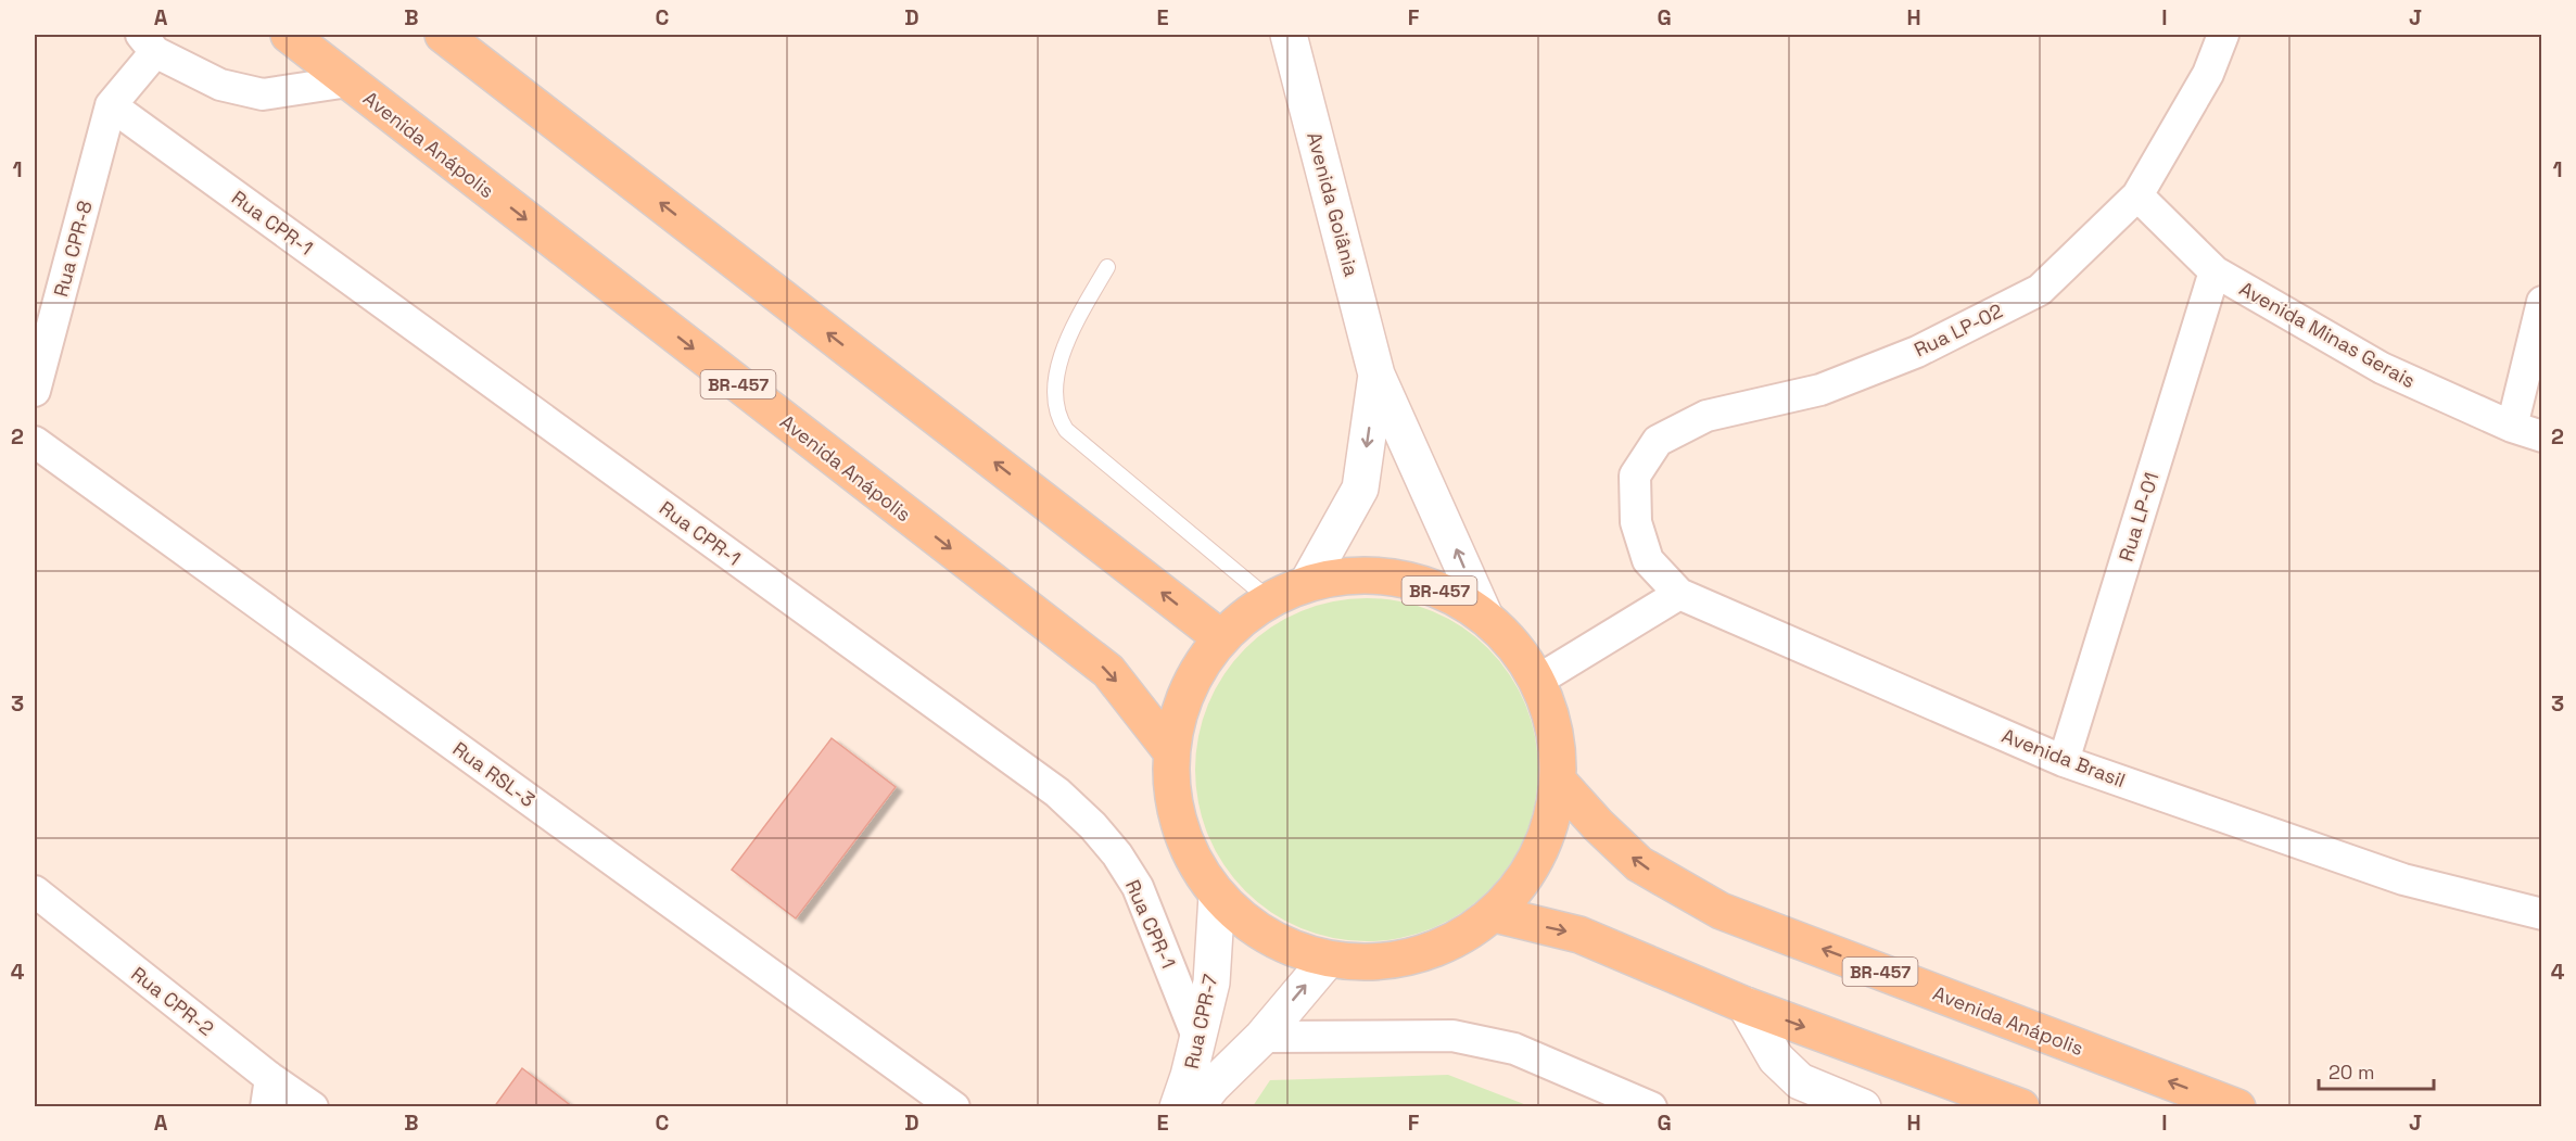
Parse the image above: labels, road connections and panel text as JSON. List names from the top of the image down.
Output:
{
  "streets": {
    "main road": ["Avenida Anápolis", "BR-457"],
    "street": [
      "Avenida Goiânia",
      "Rua CPR-1",
      "Rua CPR-8",
      "Rua LP-02",
      "Avenida Minas Gerais",
      "Rua LP-01",
      "Avenida Brasil",
      "Rua RSL-3",
      "Rua CPR-2",
      "Rua CPR-7"
    ]
  },
  "crossings": [
    ["Avenida Anápolis", "BR-457"],
    ["Avenida Goiânia", "BR-457"],
    ["Rua CPR-1", "Rua CPR-8"],
    ["Rua CPR-1", "Rua CPR-7"],
    ["Rua LP-02", "Avenida Minas Gerais"],
    ["Rua LP-02", "Avenida Brasil"],
    ["Avenida Minas Gerais", "Rua LP-01"],
    ["BR-457", "Rua CPR-7"],
    ["Rua LP-01", "Avenida Brasil"]
  ],
  "scale_bar": "20 m",
  "grid": {
    "columns": [
      "A",
      "B",
      "C",
      "D",
      "E",
      "F",
      "G",
      "H",
      "I",
      "J"
    ],
    "rows": [
      "1",
      "2",
      "3",
      "4"
    ]
  }
}
